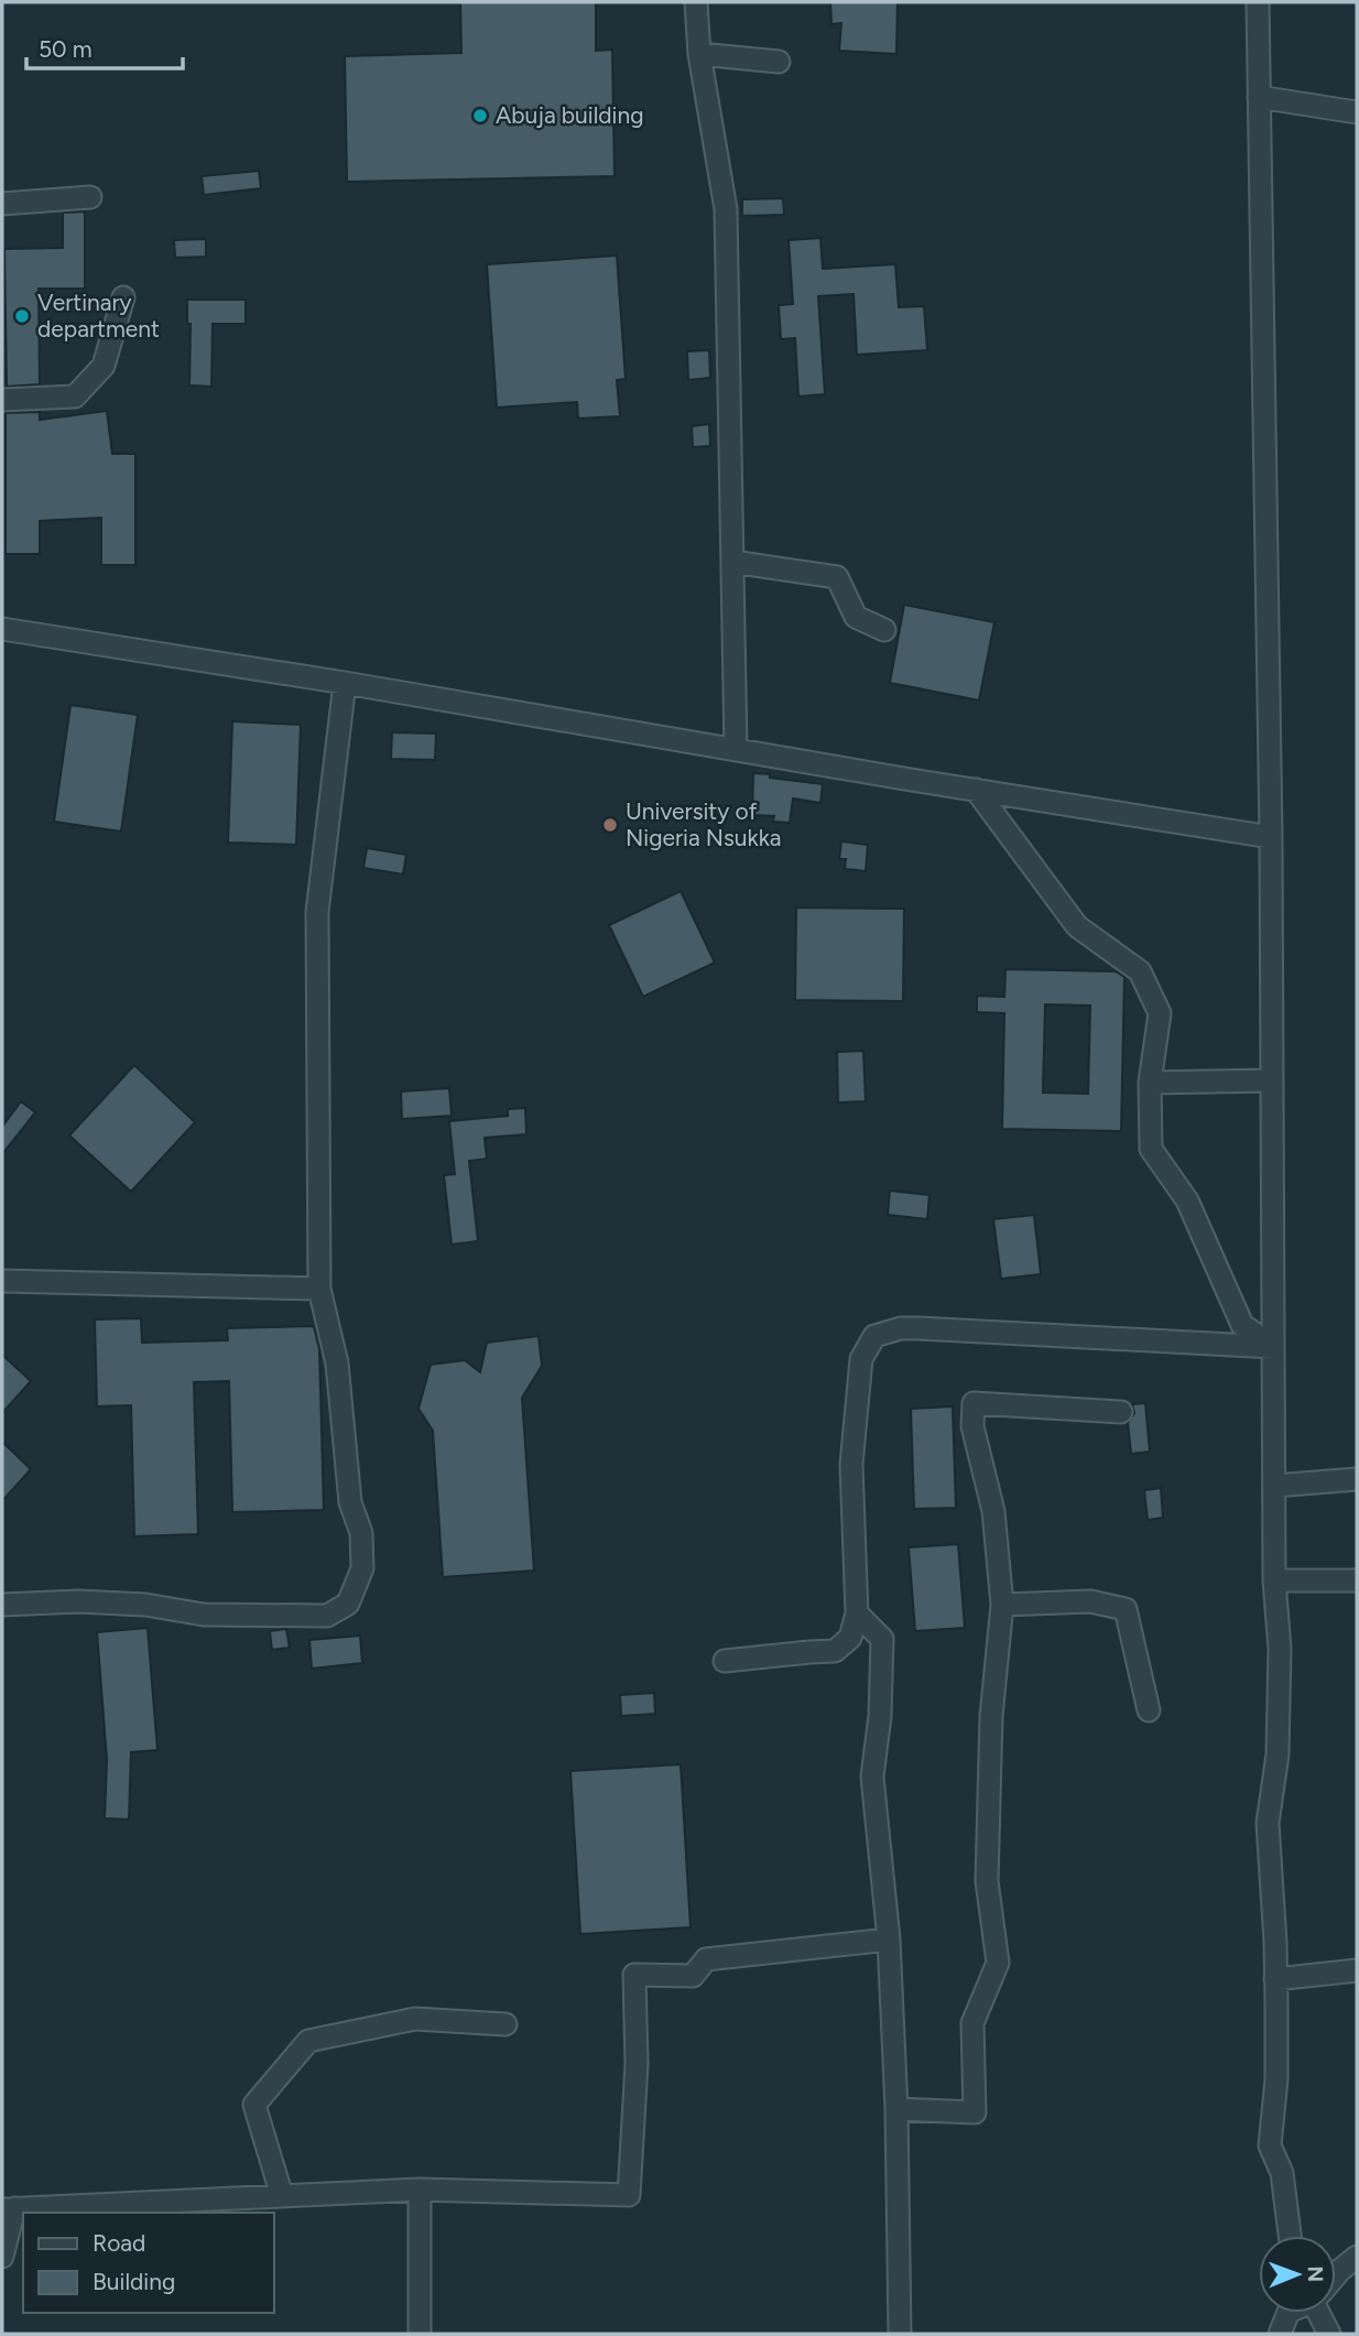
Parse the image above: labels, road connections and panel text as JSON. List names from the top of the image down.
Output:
{
  "places": ["Abuja building", "Vertinary department", "University of Nigeria Nsukka"],
  "legend": ["Road", "Building"],
  "scale_bar": "50 m",
  "north": "right"
}
